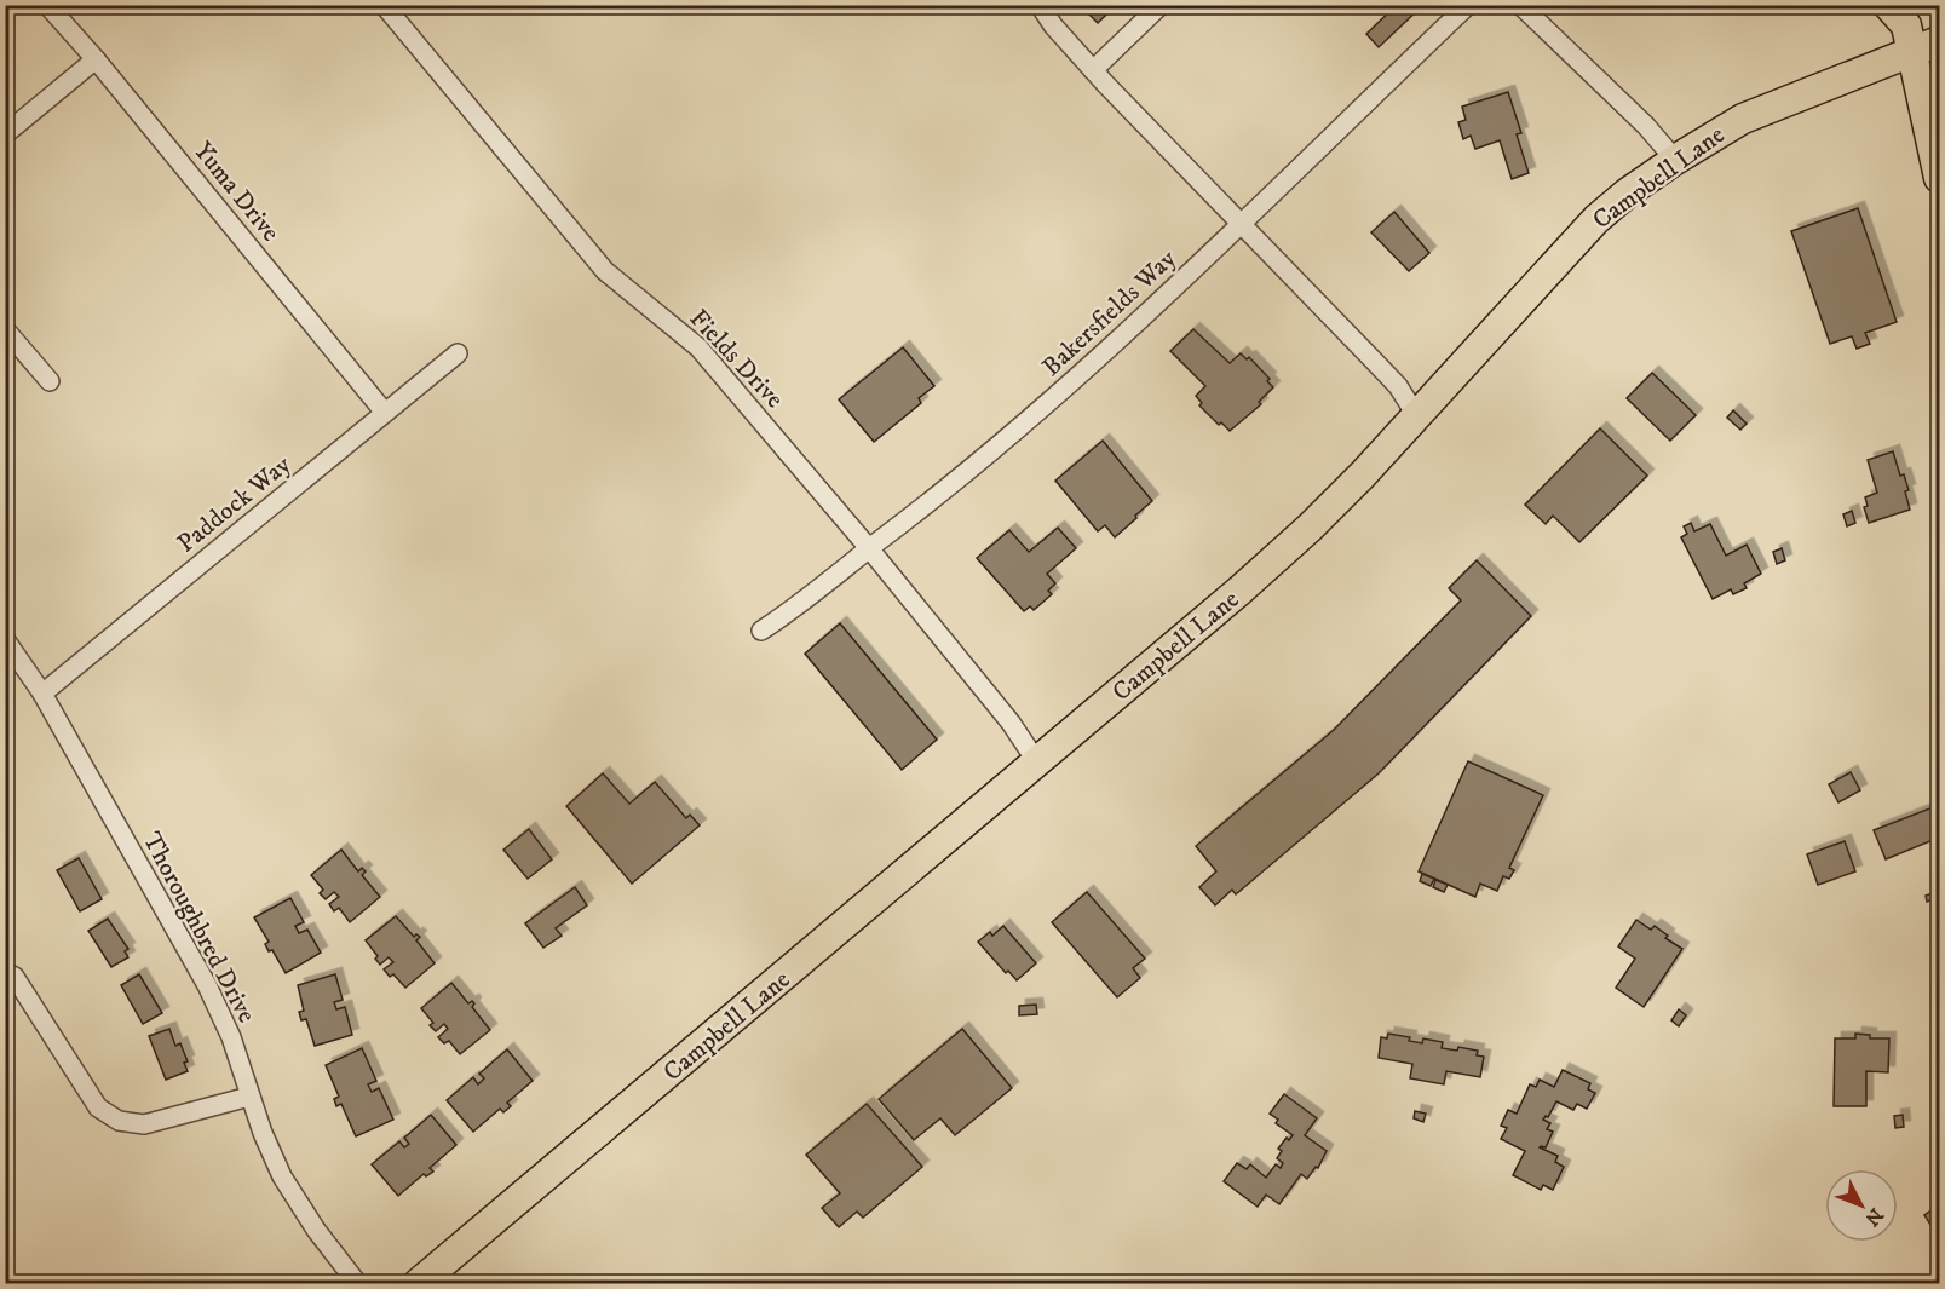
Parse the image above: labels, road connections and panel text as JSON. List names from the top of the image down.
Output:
{
  "streets": {
    "main road": ["Campbell Lane"],
    "street": [
      "Yuma Drive",
      "Bakersfields Way",
      "Fields Drive",
      "Paddock Way",
      "Thoroughbred Drive"
    ]
  },
  "crossings": [
    ["Campbell Lane", "Fields Drive"],
    ["Yuma Drive", "Paddock Way"],
    ["Bakersfields Way", "Fields Drive"],
    ["Paddock Way", "Thoroughbred Drive"]
  ],
  "north": "bottom right"
}
